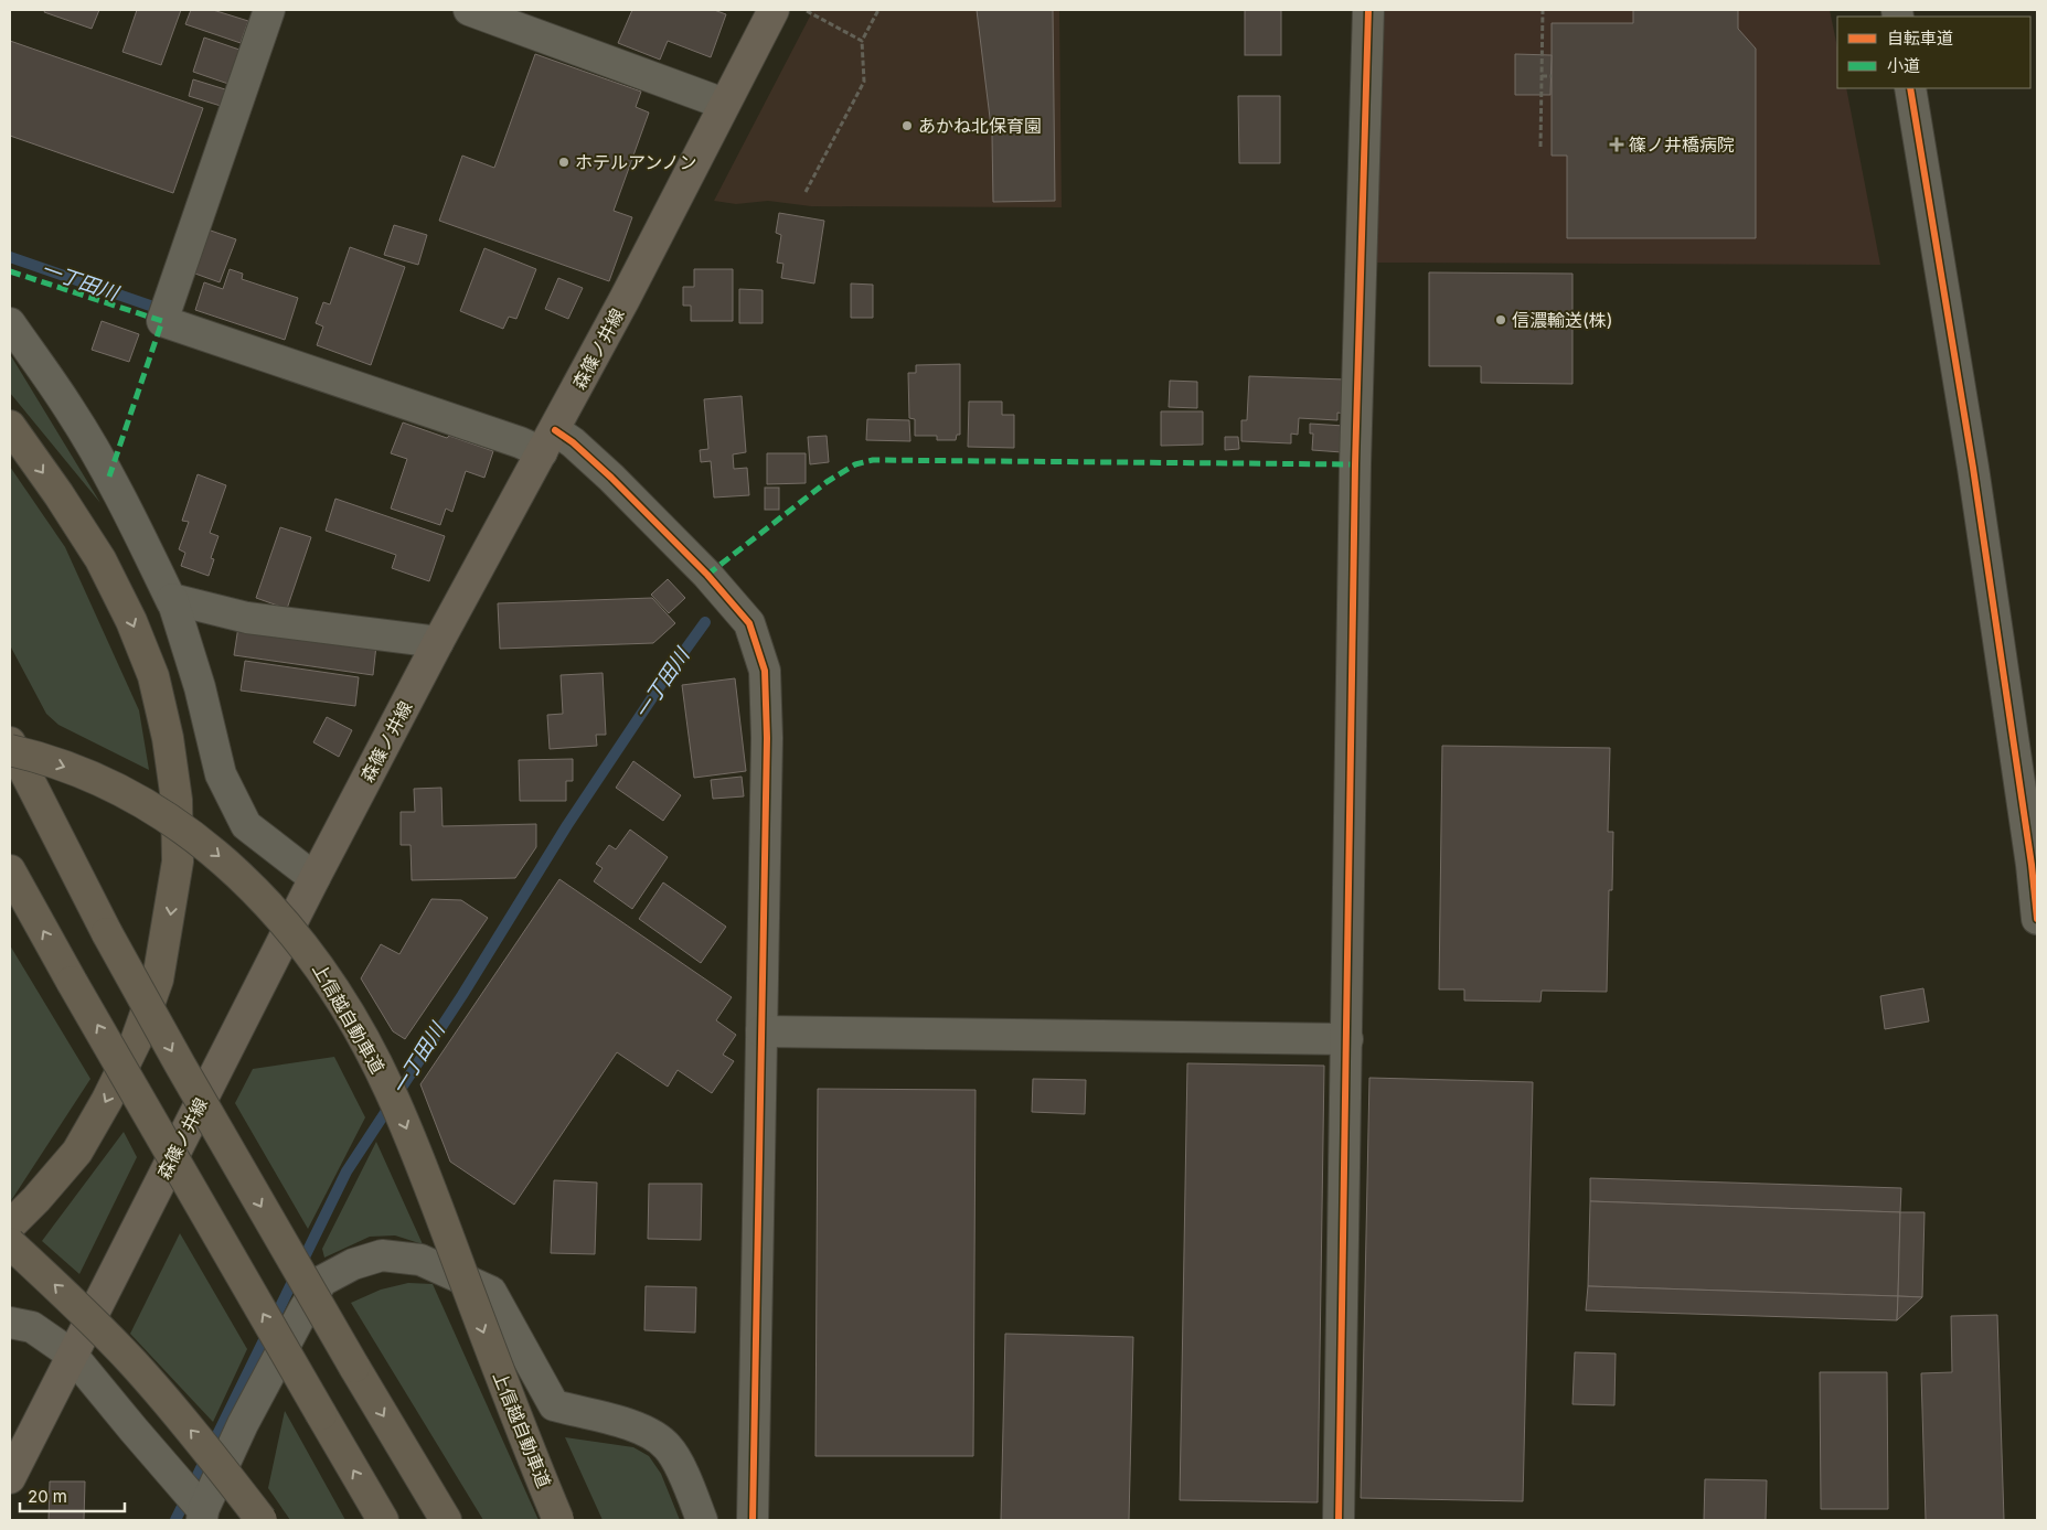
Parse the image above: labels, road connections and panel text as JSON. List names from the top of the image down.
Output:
{
  "streets": {
    "highway": ["上信越自動車道"],
    "main road": ["森篠ノ井線"]
  },
  "water": ["一丁田川"],
  "places": {
    "other": ["あかね北保育園", "ホテルアンノン", "信濃輸送(株)"],
    "health": ["篠ノ井橋病院"]
  },
  "legend": ["自転車道", "小道"],
  "scale_bar": "20 m"
}
